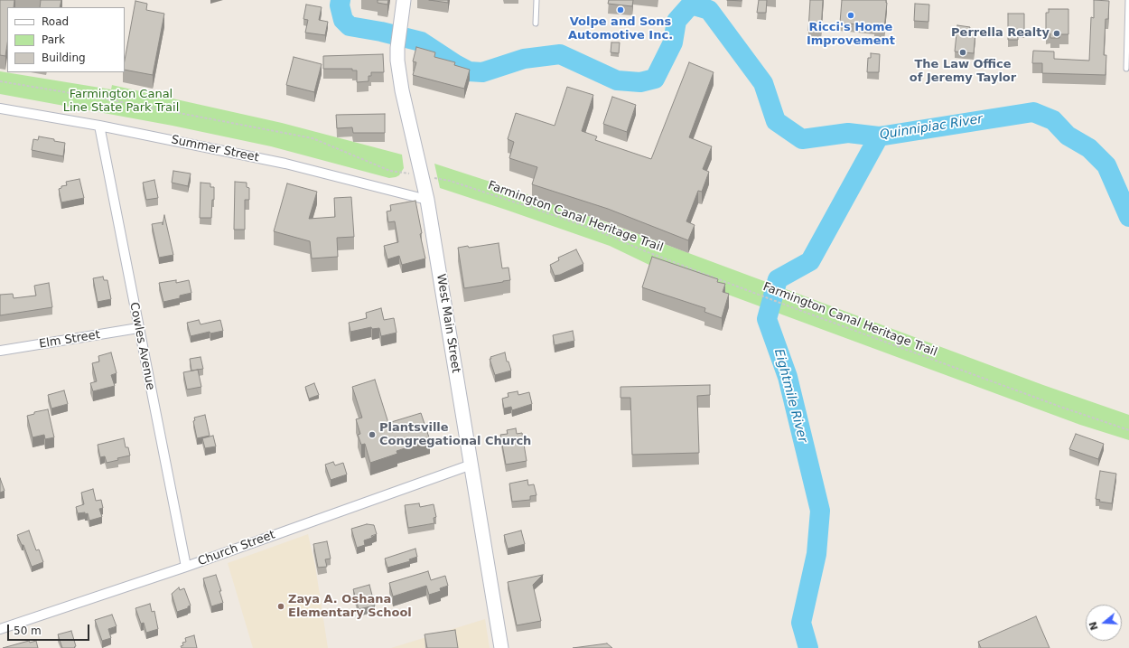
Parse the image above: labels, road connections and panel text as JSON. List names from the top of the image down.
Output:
{
  "streets": {
    "main road": ["West Main Street"],
    "street": [
      "Summer Street",
      "Elm Street",
      "Cowles Avenue",
      "Church Street"
    ],
    "path": ["Farmington Canal Heritage Trail"]
  },
  "crossings": [
    ["Summer Street", "West Main Street"],
    ["Summer Street", "Cowles Avenue"],
    ["Farmington Canal Heritage Trail", "West Main Street"],
    ["West Main Street", "Church Street"],
    ["Elm Street", "Cowles Avenue"],
    ["Cowles Avenue", "Church Street"]
  ],
  "water": ["Quinnipiac River", "Eightmile River"],
  "parks": ["Farmington Canal Line State Park Trail"],
  "places": [
    "Volpe and Sons Automotive Inc.",
    "Ricci's Home Improvement",
    "Perrella Realty",
    "The Law Office of Jeremy Taylor",
    "Plantsville Congregational Church",
    "Zaya A. Oshana Elementary School"
  ],
  "legend": ["Road", "Park", "Building"],
  "scale_bar": "50 m",
  "north": "left"
}
